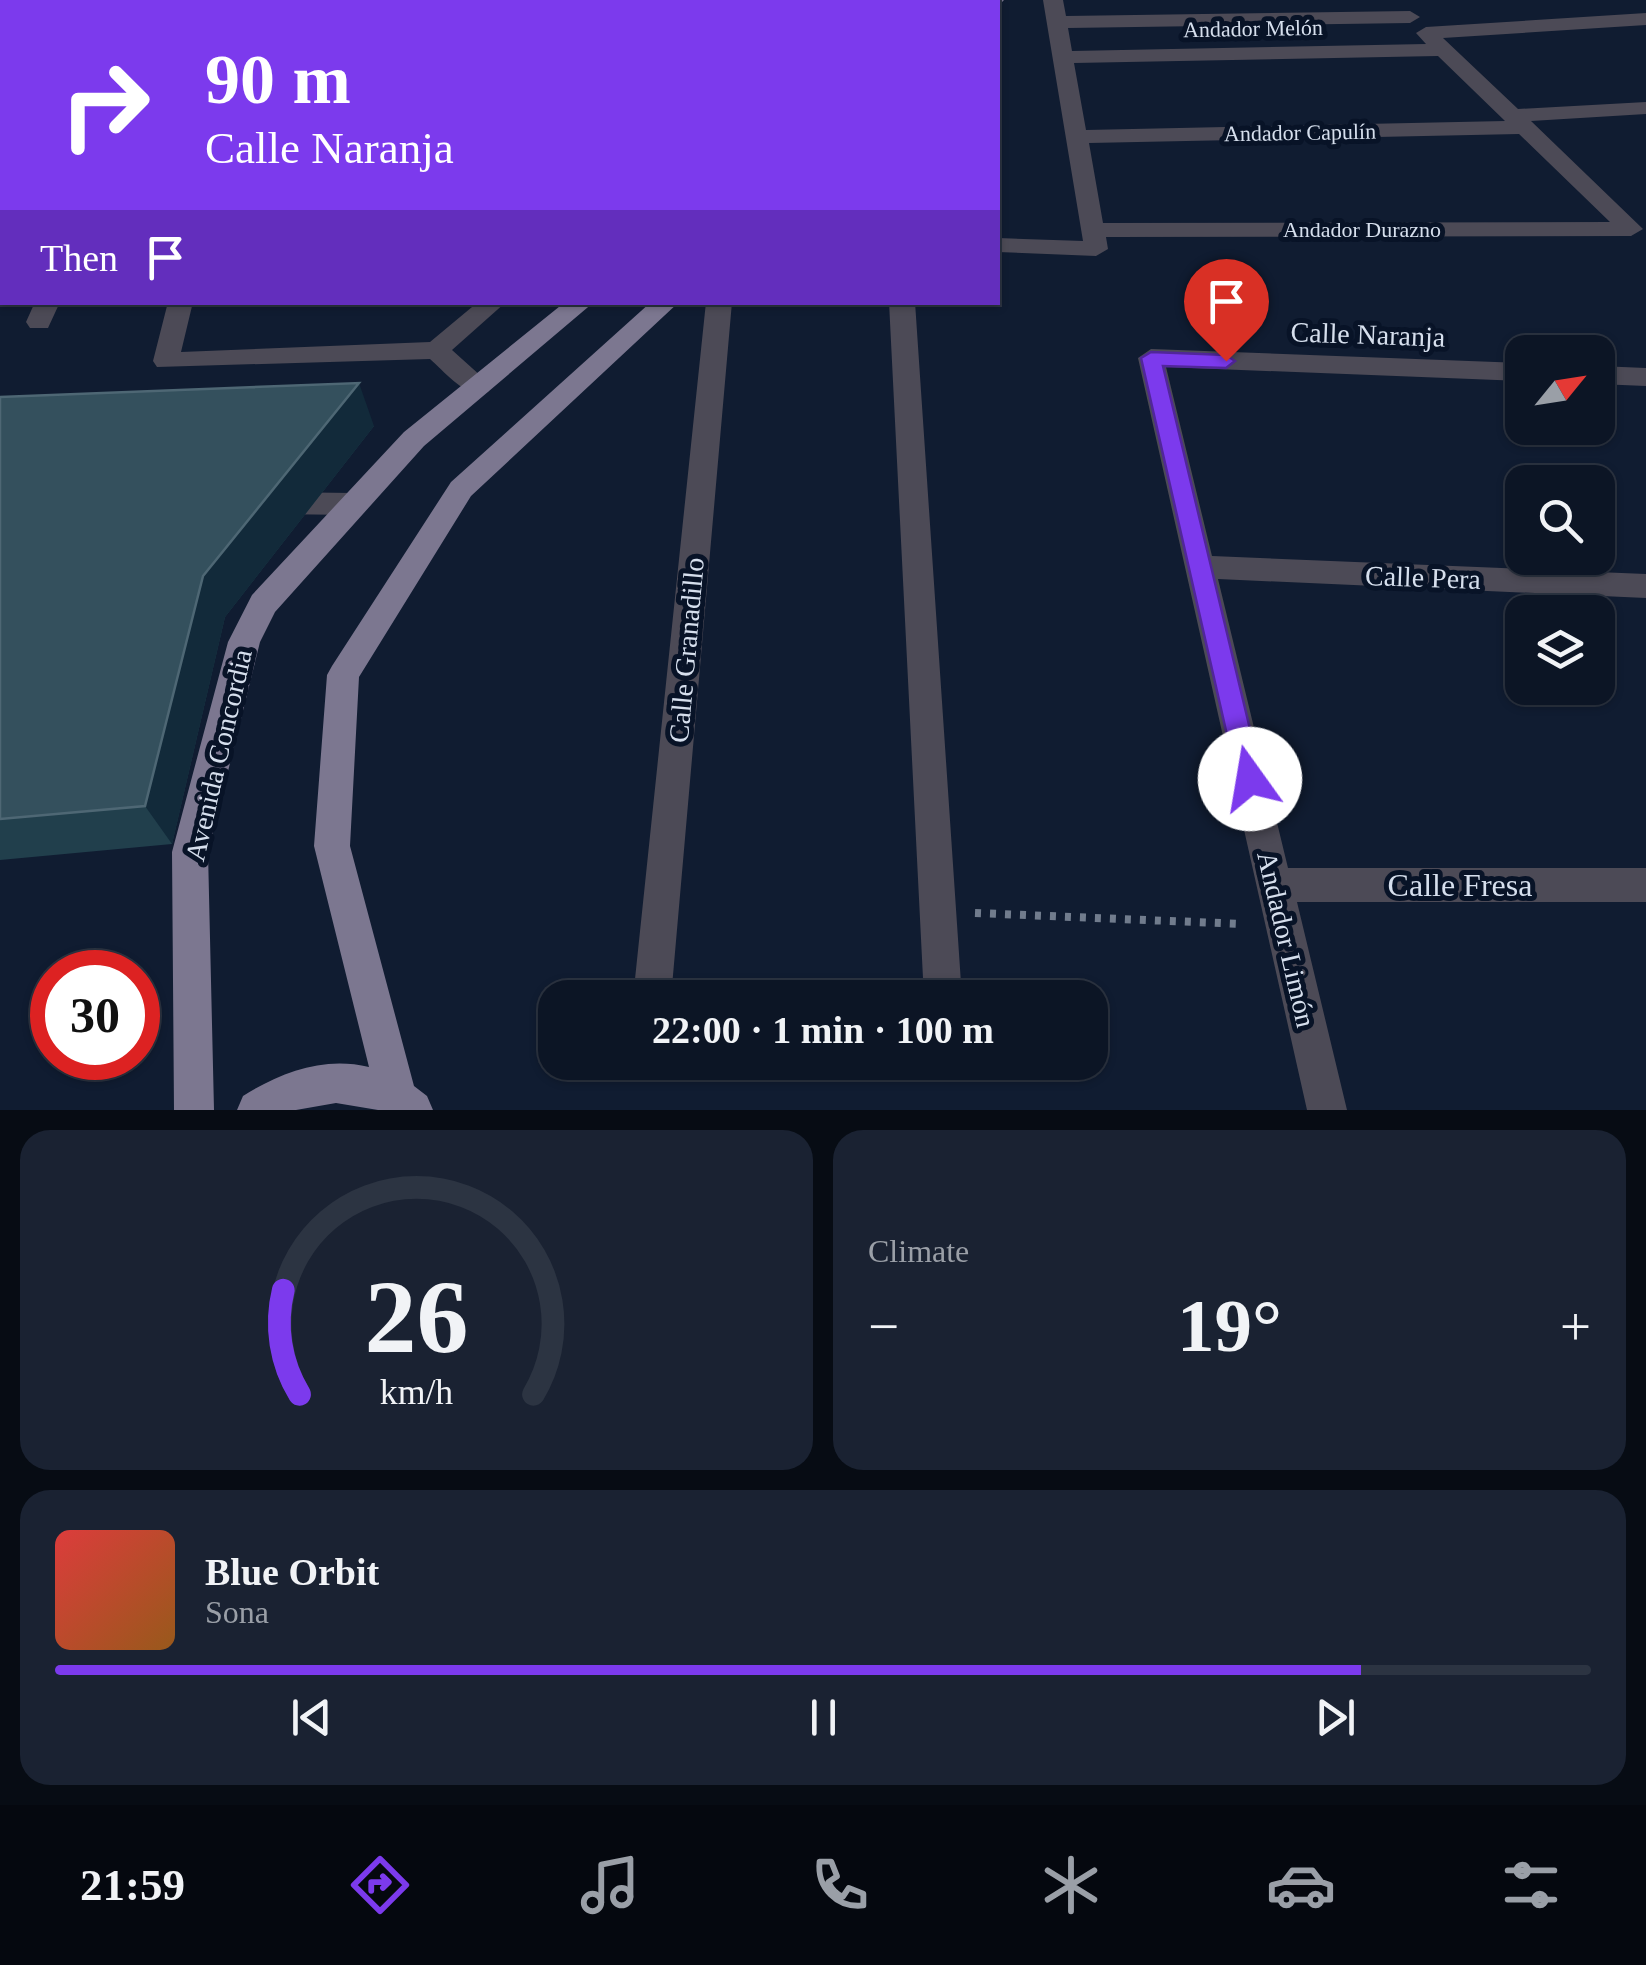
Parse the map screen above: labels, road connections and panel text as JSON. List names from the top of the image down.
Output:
{
  "streets": {
    "main road": ["Avenida Concordia"],
    "street": [
      "Andador Melón",
      "Andador Capulín",
      "Andador Durazno",
      "Calle Naranja",
      "Calle Pera",
      "Calle Granadillo",
      "Calle Fresa",
      "Andador Limón"
    ]
  },
  "crossings": [
    ["Andador Capulín", "Andador Durazno"],
    ["Calle Naranja", "Andador Limón"],
    ["Calle Pera", "Andador Limón"],
    ["Calle Fresa", "Andador Limón"]
  ],
  "north": "top right",
  "page": {
    "turn": ["90 m", "Calle Naranja"],
    "then": "Then",
    "limit": "30",
    "trip": "22:00 · 1 min · 100 m",
    "tile": "Climate",
    "heat": ["−", "19°", "+"],
    "song": ["Blue Orbit", "Sona"],
    "tabs": "21:59",
    "gauge": ["26", "km/h"]
  }
}
